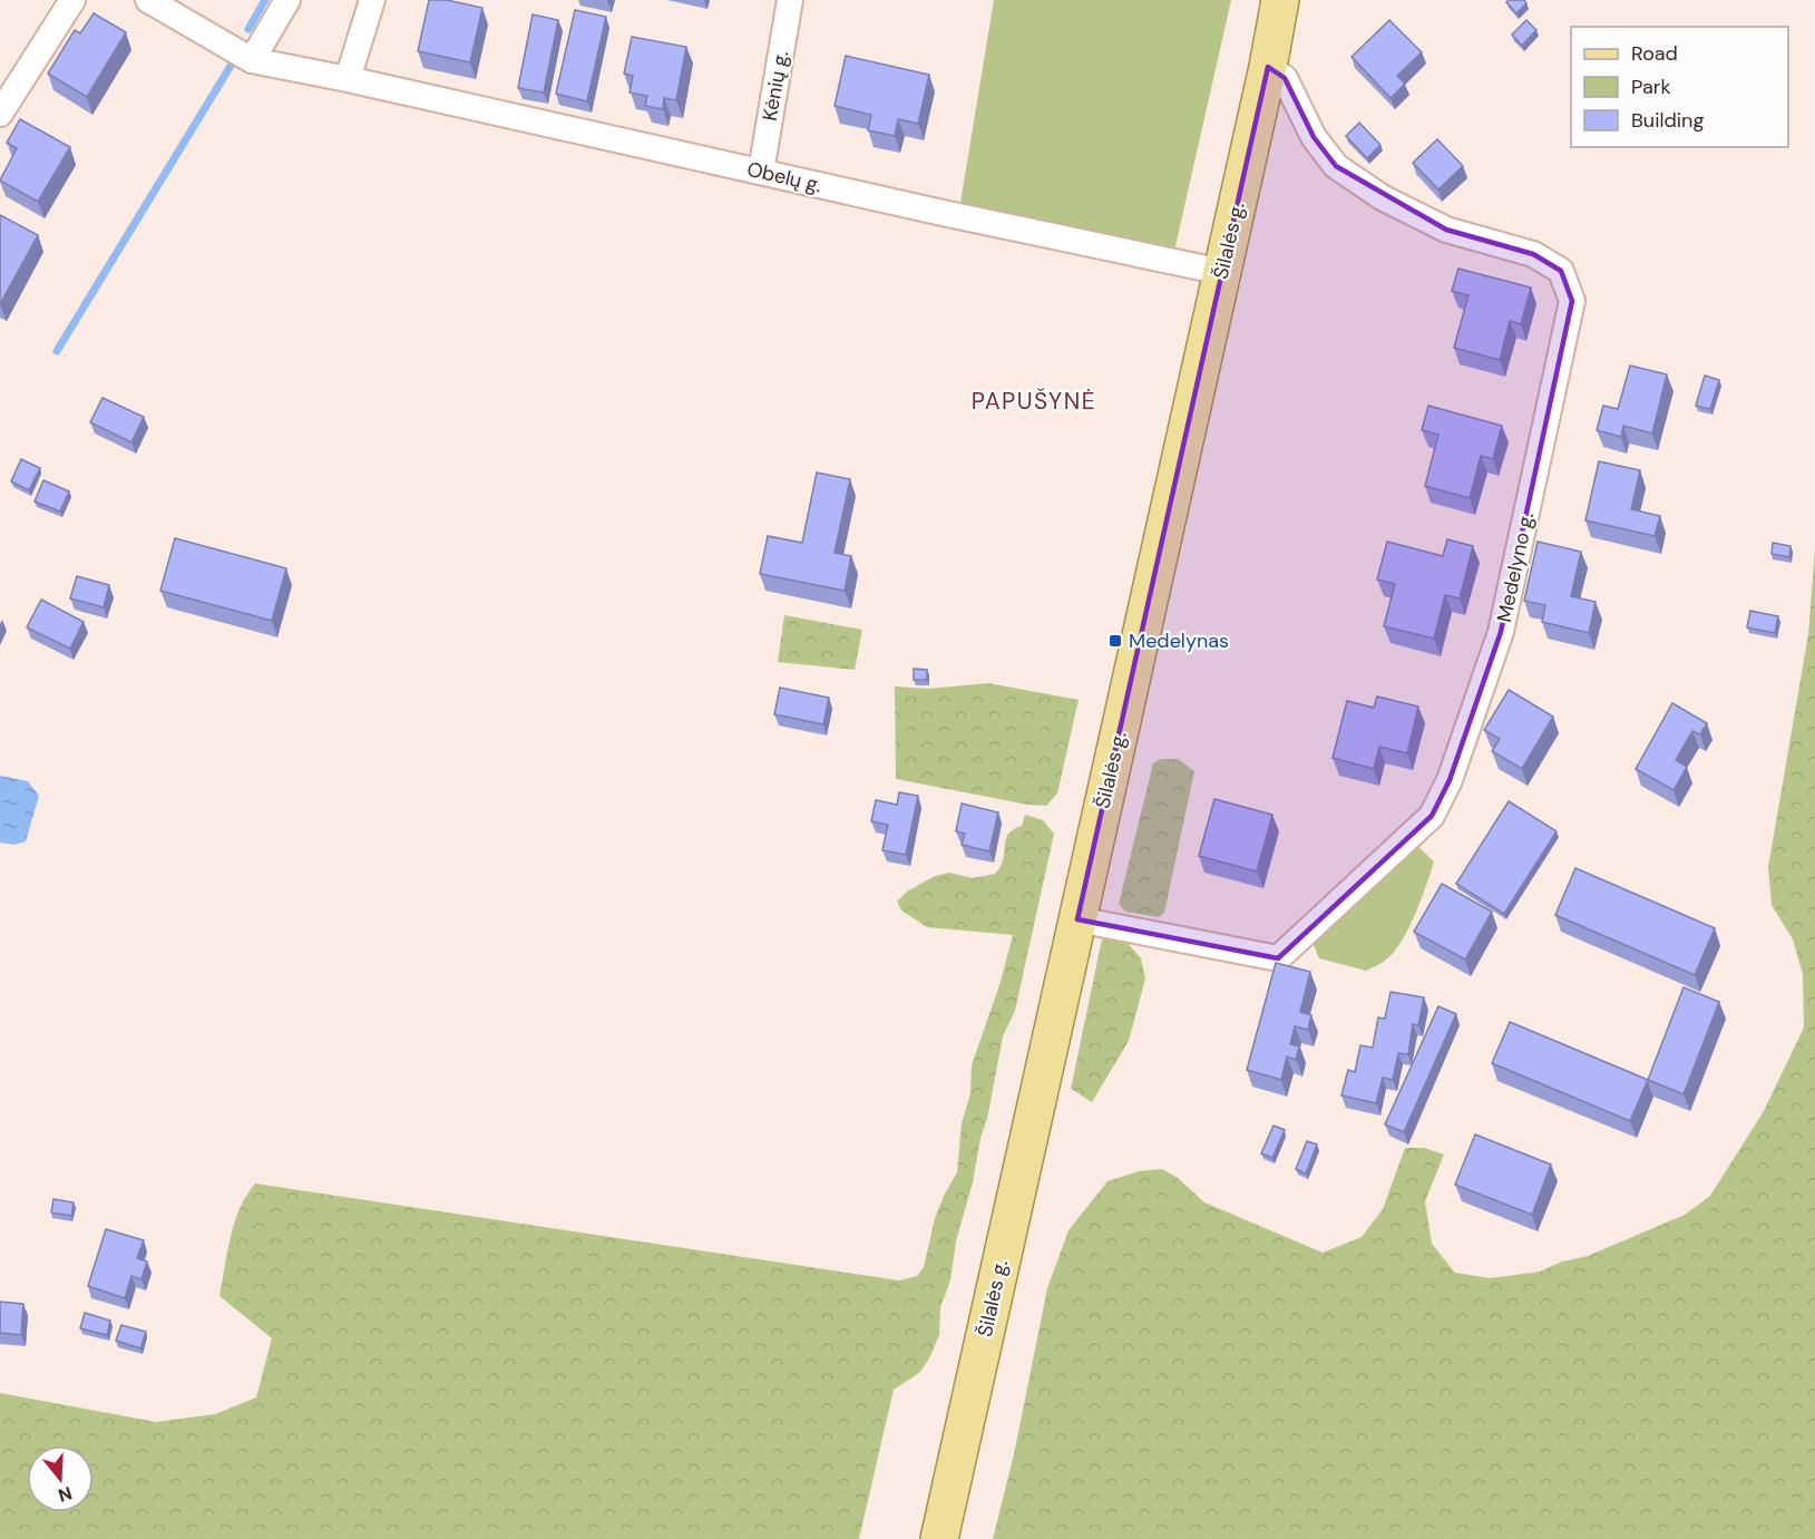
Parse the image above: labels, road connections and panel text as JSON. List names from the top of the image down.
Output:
{
  "streets": {
    "main road": ["Šilalės g."],
    "street": ["Kėnių g.", "Obelų g.", "Medelyno g."]
  },
  "crossings": [
    ["Kėnių g.", "Obelų g."],
    ["Obelų g.", "Šilalės g."],
    ["Šilalės g.", "Medelyno g."]
  ],
  "districts": ["PAPUŠYNĖ"],
  "places": {
    "transit": ["Medelynas"]
  },
  "legend": ["Road", "Park", "Building"],
  "north": "bottom"
}
